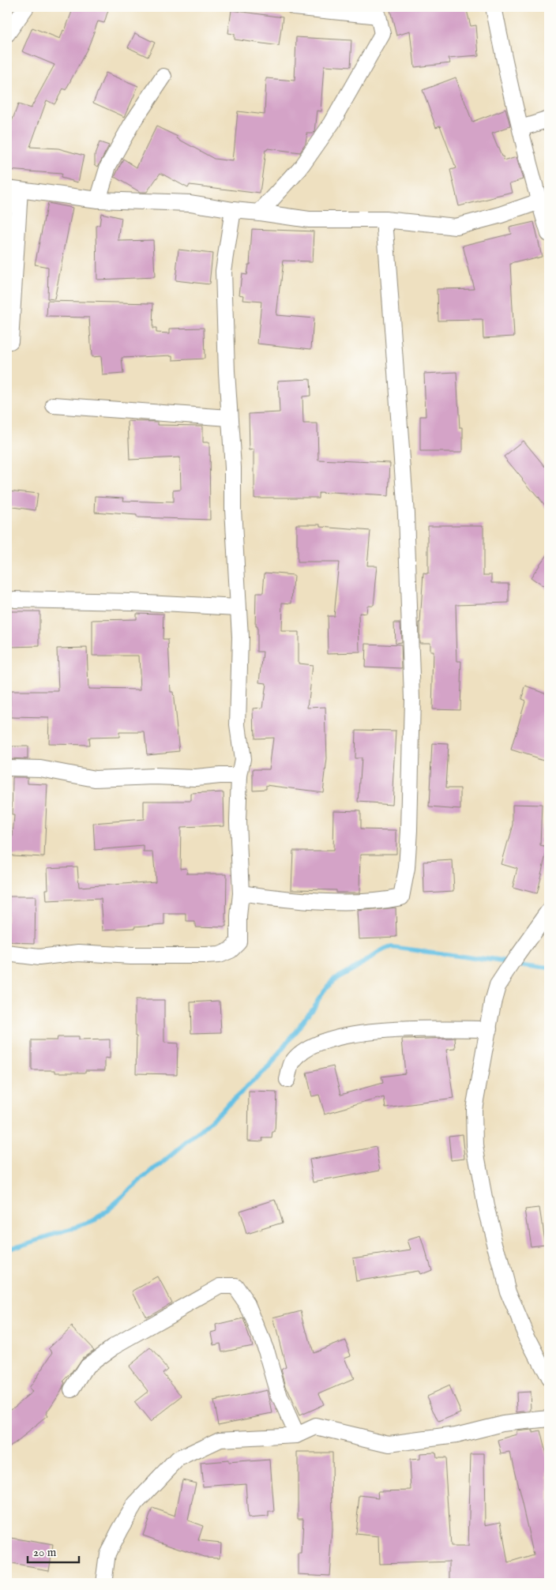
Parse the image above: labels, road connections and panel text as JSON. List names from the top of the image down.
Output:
{
  "scale_bar": "20 m"
}
